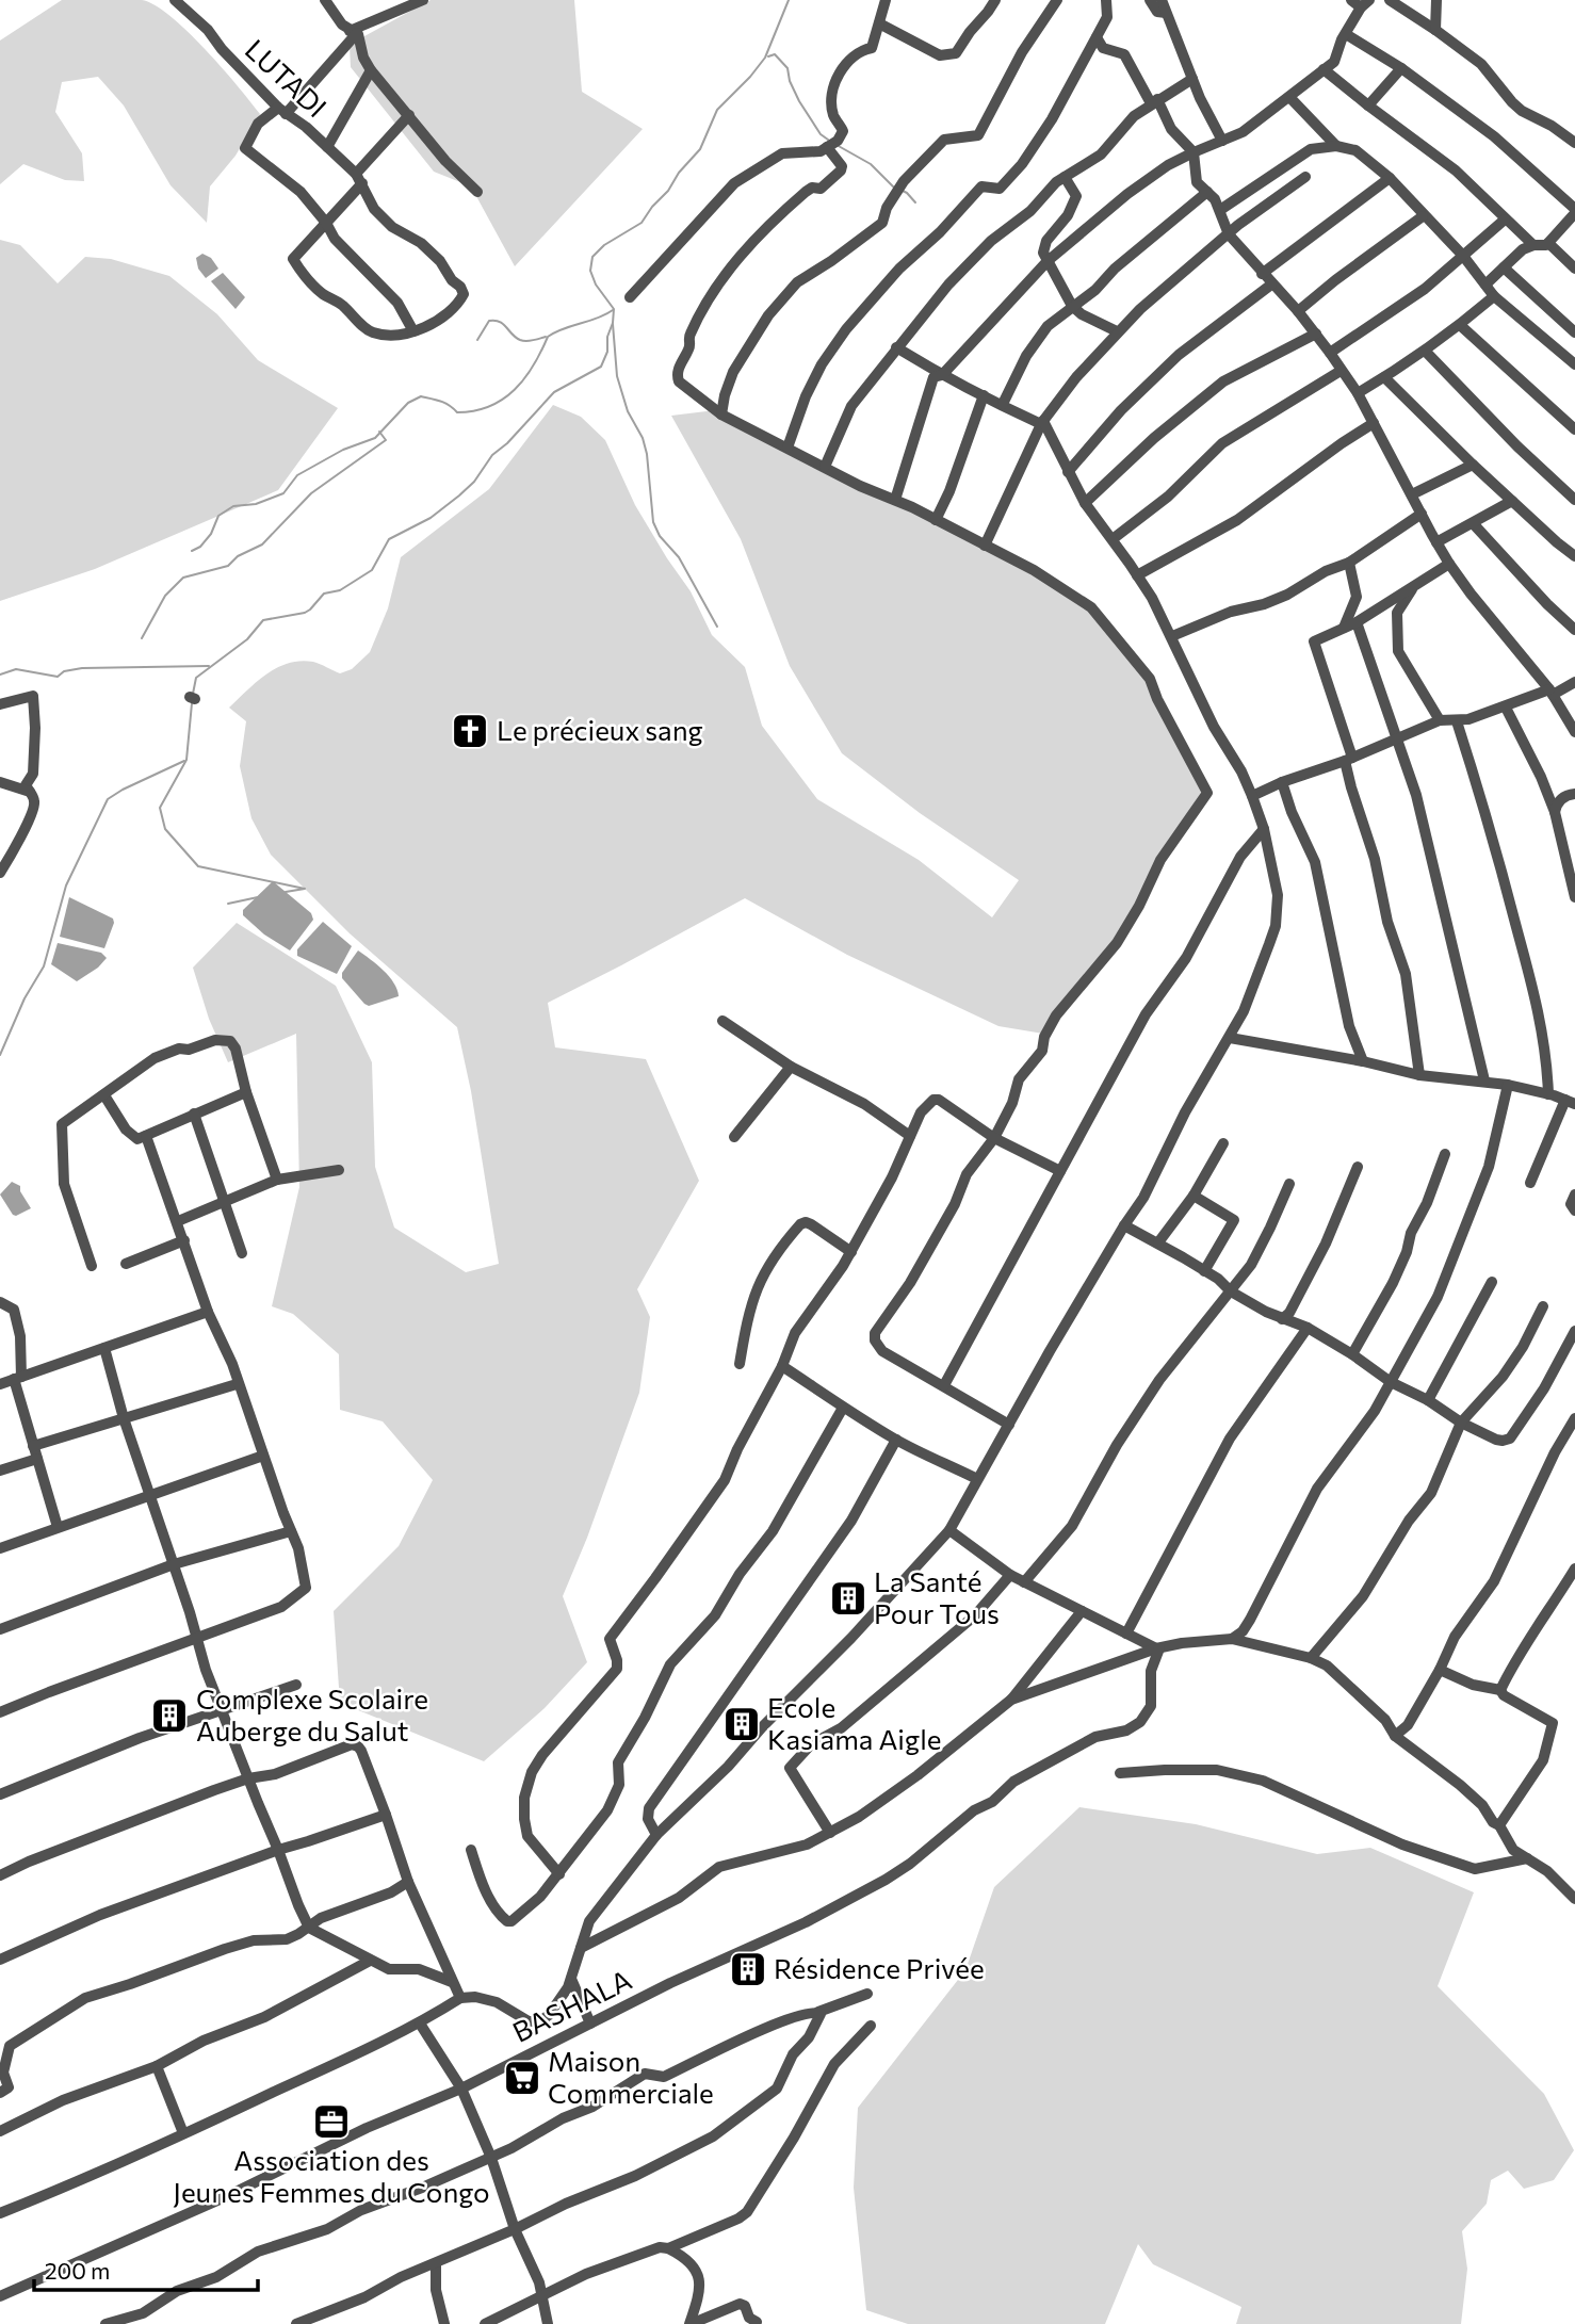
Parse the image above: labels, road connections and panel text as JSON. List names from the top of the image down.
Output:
{
  "streets": {
    "street": ["LUTADI", "BASHALA"]
  },
  "places": {
    "church": ["Le précieux sang"],
    "building": [
      "La Santé Pour Tous",
      "Complexe Scolaire Auberge du Salut",
      "Ecole Kasiama Aigle",
      "Résidence Privée"
    ],
    "supermarket": ["Maison Commerciale"],
    "office": ["Association des Jeunes Femmes du Congo"]
  },
  "scale_bar": "200 m"
}
